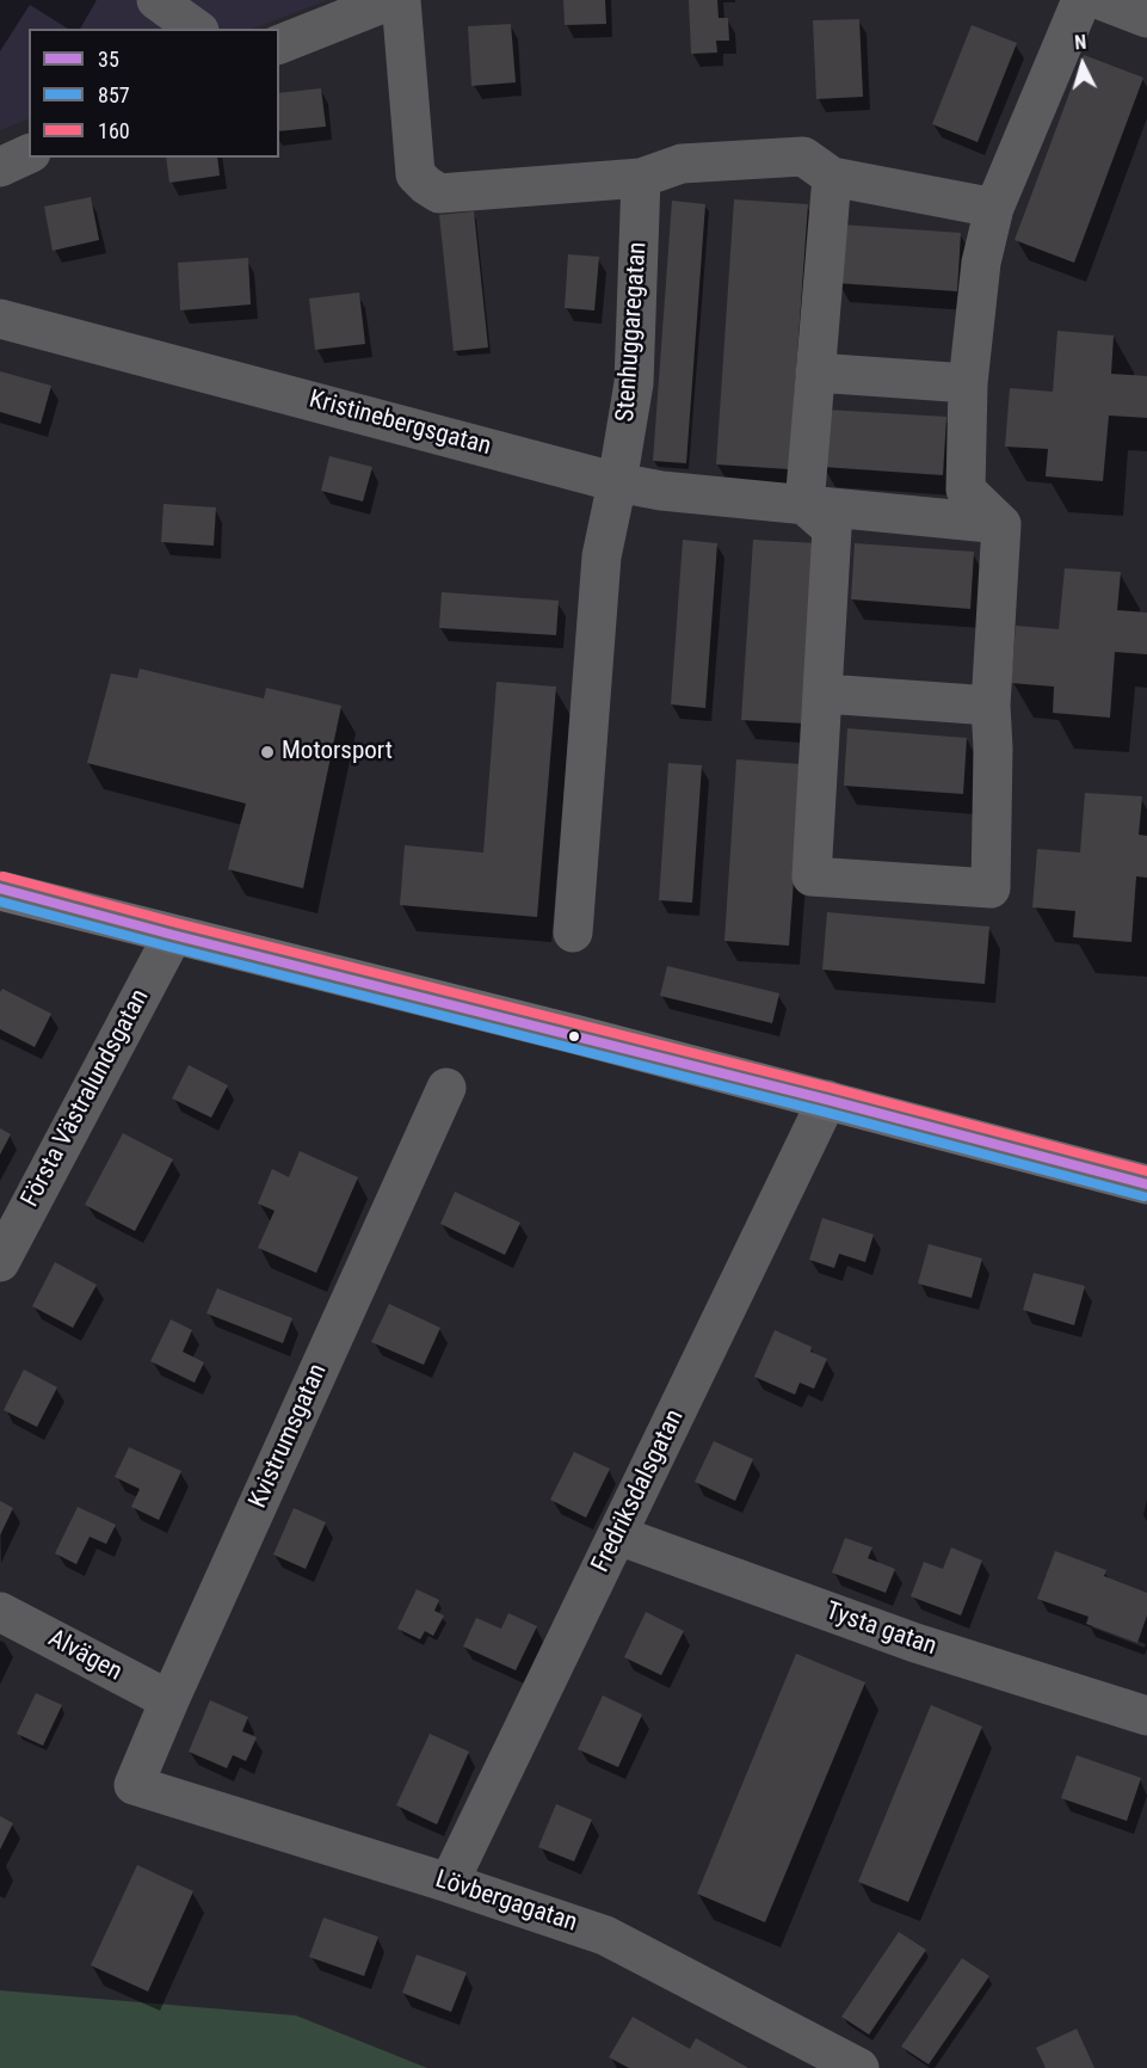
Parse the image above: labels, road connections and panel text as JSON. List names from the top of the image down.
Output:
{
  "streets": {
    "street": [
      "Stenhuggaregatan",
      "Kristinebergsgatan",
      "Första Västralundsgatan",
      "Kvistrumsgatan",
      "Fredriksdalsgatan",
      "Tysta gatan",
      "Alvägen",
      "Lövbergagatan"
    ]
  },
  "crossings": [
    ["Stenhuggaregatan", "Kristinebergsgatan"],
    ["Kvistrumsgatan", "Alvägen"],
    ["Kvistrumsgatan", "Lövbergagatan"],
    ["Fredriksdalsgatan", "Tysta gatan"],
    ["Fredriksdalsgatan", "Lövbergagatan"]
  ],
  "places": ["Motorsport"],
  "lines": ["transit line 160", "transit line 35", "transit line 857"],
  "legend": ["35", "857", "160"],
  "north": "top"
}
